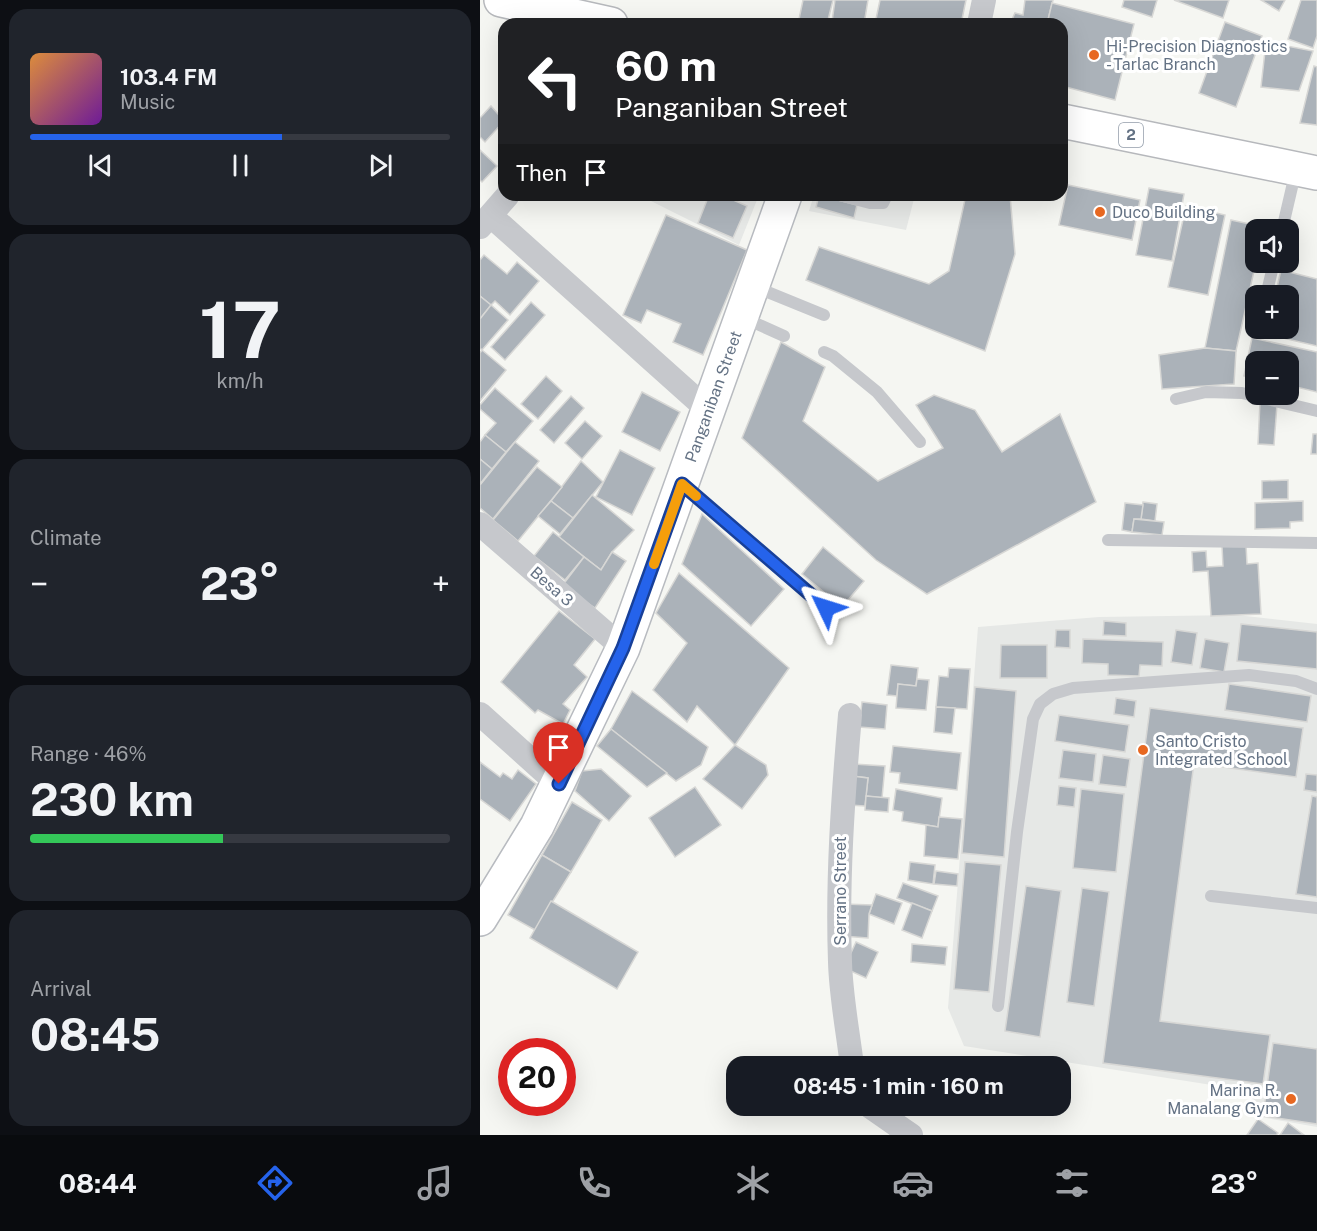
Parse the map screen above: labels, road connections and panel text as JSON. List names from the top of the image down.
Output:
{
  "streets": {
    "main road": ["2", "Panganiban Street"],
    "street": ["Besa 3", "Serrano Street"]
  },
  "crossings": [
    ["Panganiban Street", "Besa 3"]
  ],
  "places": [
    "Hi-Precision Diagnostics - Tarlac Branch",
    "Duco Building",
    "Santo Cristo Integrated School",
    "Marina R. Manalang Gym"
  ],
  "page": {
    "turn": ["60 m", "Panganiban Street"],
    "song": ["103.4 FM", "Music"],
    "then": "Then",
    "map_buttons": ["+", "−"],
    "tile": [
      ["17", "km/h"],
      "Climate",
      ["Range · 46%", "230 km"],
      ["Arrival", "08:45"]
    ],
    "heat": ["−", "23°", "+"],
    "limit": "20",
    "trip": "08:45 · 1 min · 160 m",
    "tabs": ["08:44", "23°"]
  }
}
